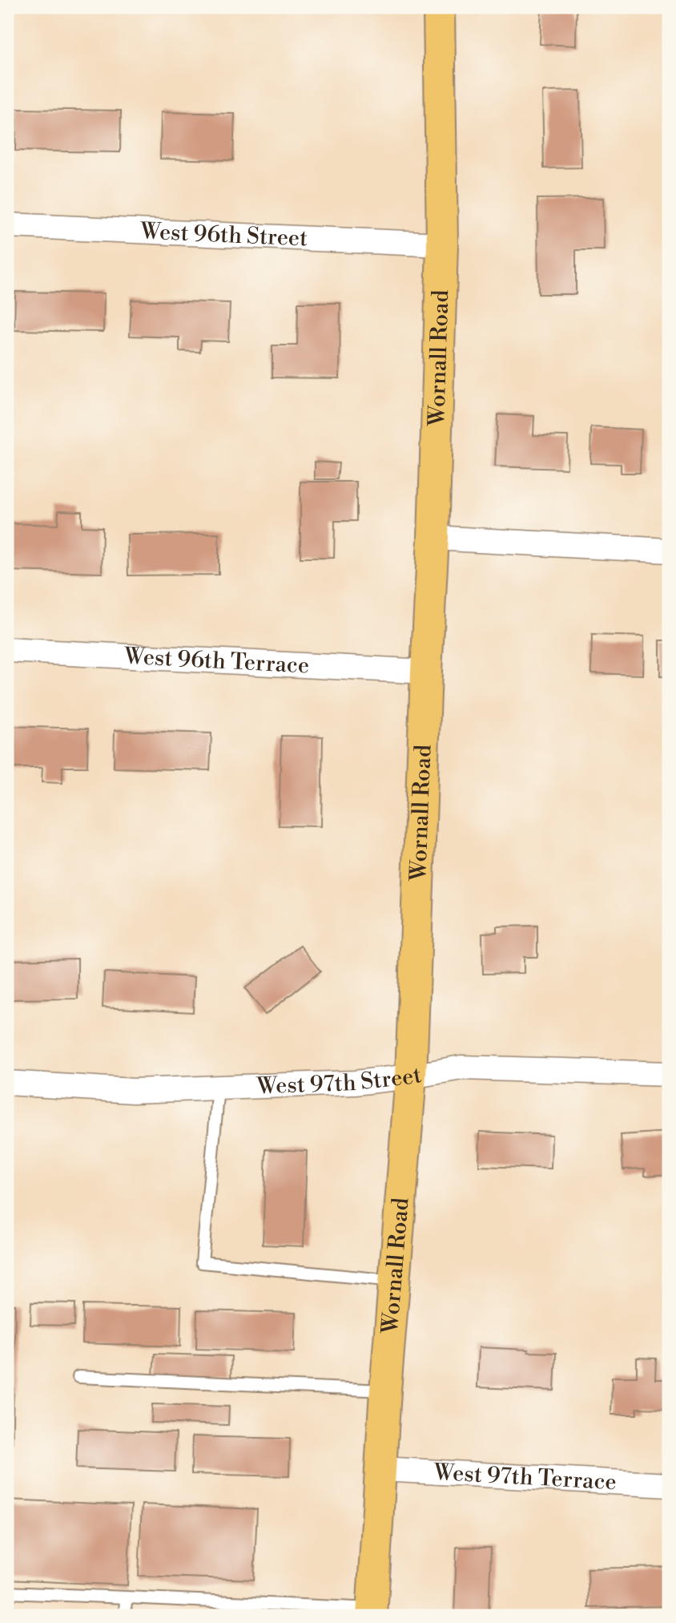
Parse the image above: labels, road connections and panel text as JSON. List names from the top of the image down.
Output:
{
  "streets": {
    "main road": ["Wornall Road"],
    "street": [
      "West 96th Street",
      "West 96th Terrace",
      "West 97th Street",
      "West 97th Terrace"
    ]
  },
  "crossings": [
    ["West 96th Street", "Wornall Road"],
    ["Wornall Road", "West 96th Terrace"],
    ["Wornall Road", "West 97th Street"],
    ["Wornall Road", "West 97th Terrace"]
  ]
}
